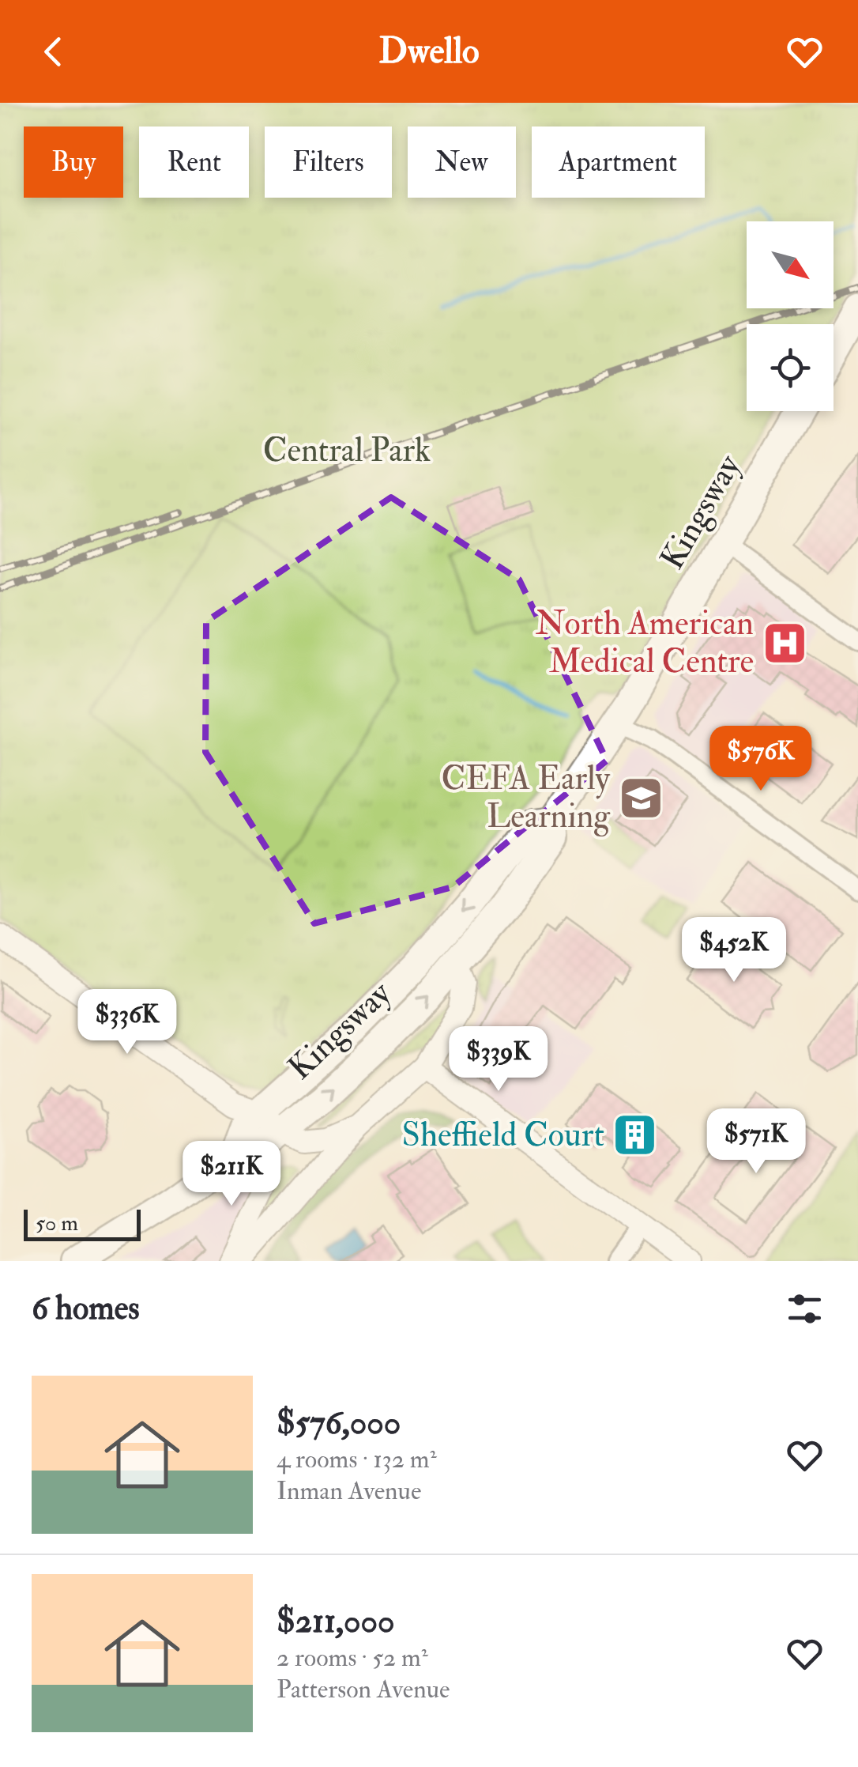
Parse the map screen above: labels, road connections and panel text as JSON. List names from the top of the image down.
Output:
{
  "streets": {
    "main road": ["Kingsway"]
  },
  "parks": ["Central Park"],
  "places": {
    "hospital": ["North American Medical Centre"],
    "school or university": ["CEFA Early Learning"],
    "building": ["Sheffield Court"]
  },
  "scale_bar": "50 m",
  "north": "bottom right",
  "page": {
    "header": "Dwello",
    "chip": [
      "Buy",
      "Rent",
      "Filters",
      "New",
      "Apartment"
    ],
    "price": [
      "$576K",
      "$452K",
      "$336K",
      "$339K",
      "$571K",
      "$211K"
    ],
    "scale": "50 m",
    "heading": "6 homes",
    "list": [
      {
        "name": "$576,000",
        "note": "4 rooms · 132 m² · Inman Avenue"
      },
      {
        "name": "$211,000",
        "note": "2 rooms · 52 m² · Patterson Avenue"
      }
    ]
  }
}
